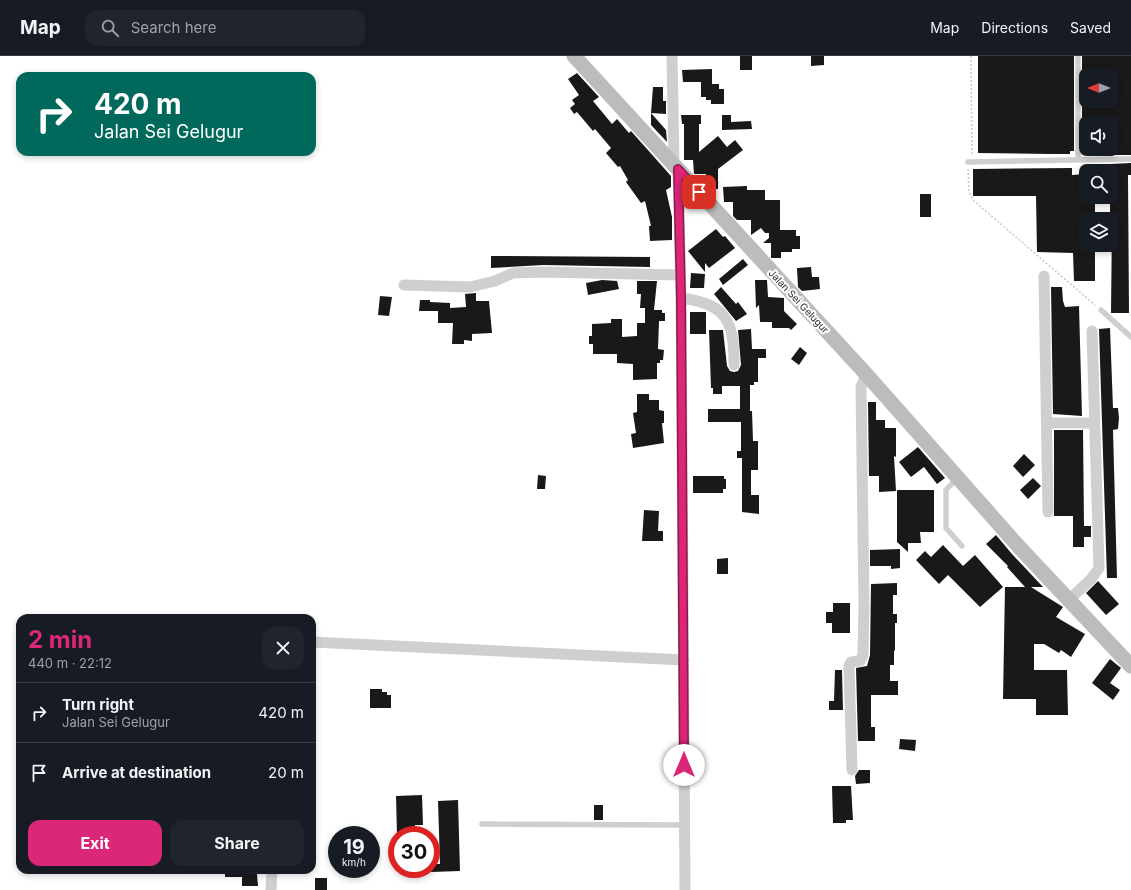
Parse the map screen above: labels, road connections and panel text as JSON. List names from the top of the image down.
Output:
{
  "streets": {
    "main road": ["Jalan Sei Gelugur"]
  },
  "north": "left",
  "page": {
    "header": "Map",
    "search": "Search here",
    "nav": ["Map", "Directions", "Saved"],
    "turn": ["420 m", "Jalan Sei Gelugur"],
    "heading": ["2 min", "440 m · 22:12"],
    "list": [
      {
        "name": "Turn right",
        "note": "Jalan Sei Gelugur",
        "value": "420 m"
      },
      {
        "name": "Arrive at destination",
        "value": "20 m"
      }
    ],
    "buttons": ["Exit", "Share"],
    "speed": "19 km/h",
    "limit": "30"
  }
}
